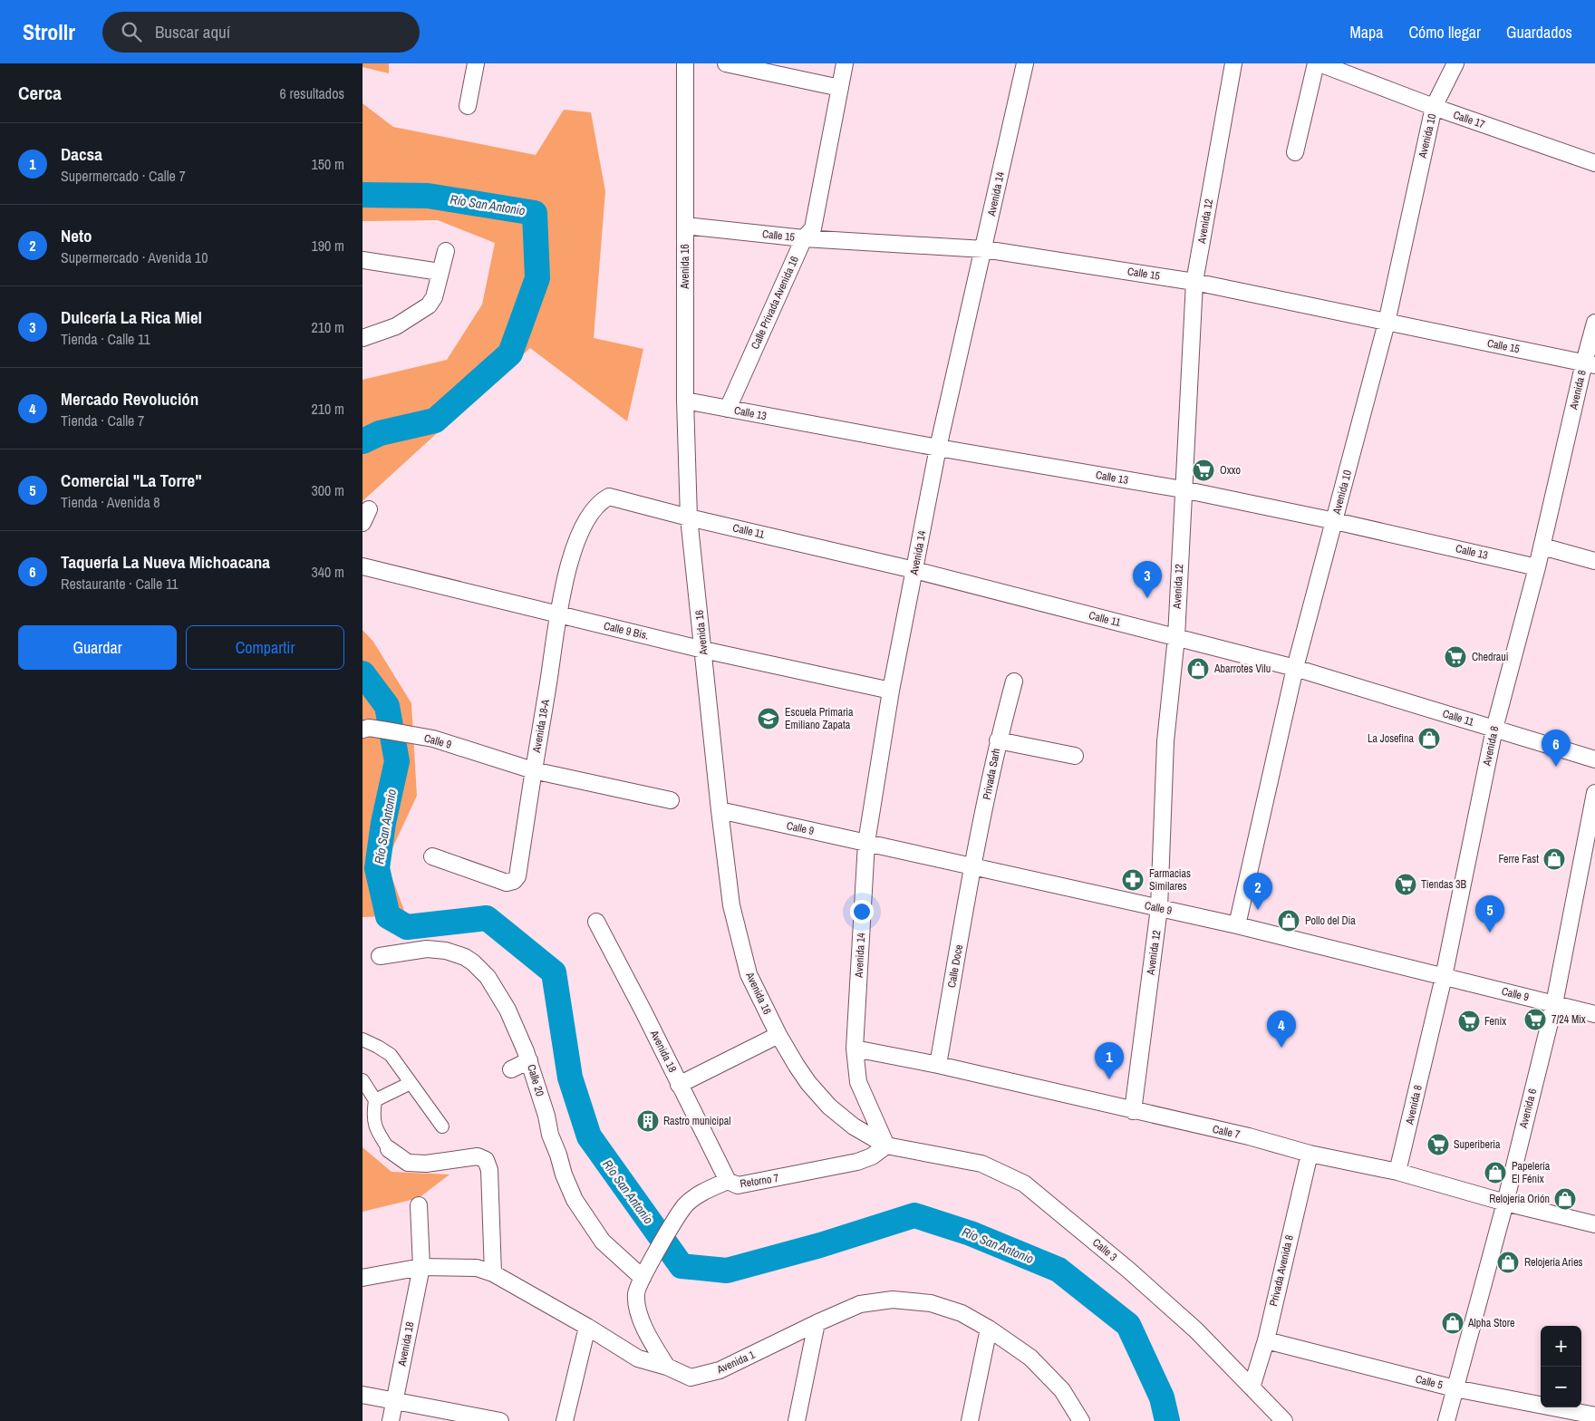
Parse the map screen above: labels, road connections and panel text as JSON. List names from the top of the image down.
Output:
{
  "streets": {
    "street": [
      "Calle 17",
      "Avenida 10",
      "Avenida 14",
      "Avenida 12",
      "Calle 15",
      "Avenida 16",
      "Calle Privada Avenida 16",
      "Avenida 8",
      "Calle 13",
      "Calle 11",
      "Calle 9 Bis.",
      "Avenida 18-A",
      "Calle 9",
      "Privada Sarh",
      "Calle Doce",
      "Avenida 18",
      "Calle 20",
      "Avenida 6",
      "Calle 7",
      "Retorno 7",
      "Calle 3",
      "Privada Avenida 8",
      "Avenida 1",
      "Calle 5"
    ]
  },
  "crossings": [
    ["Calle 17", "Avenida 10"],
    ["Avenida 10", "Calle 15"],
    ["Avenida 10", "Calle 13"],
    ["Avenida 10", "Calle 11"],
    ["Avenida 10", "Calle 9"],
    ["Avenida 14", "Calle 15"],
    ["Avenida 14", "Calle 13"],
    ["Avenida 14", "Calle 11"],
    ["Avenida 14", "Calle 9 Bis."],
    ["Avenida 14", "Calle 9"],
    ["Avenida 14", "Calle 7"],
    ["Avenida 12", "Calle 15"],
    ["Avenida 12", "Calle 13"],
    ["Avenida 12", "Calle 11"],
    ["Avenida 12", "Calle 9"],
    ["Avenida 12", "Calle 7"],
    ["Calle 15", "Avenida 16"],
    ["Calle 15", "Calle Privada Avenida 16"],
    ["Calle 15", "Avenida 8"],
    ["Avenida 16", "Calle 13"],
    ["Avenida 16", "Calle 11"],
    ["Avenida 16", "Calle 9 Bis."],
    ["Avenida 16", "Calle 9"],
    ["Avenida 16", "Retorno 7"],
    ["Avenida 16", "Calle 3"],
    ["Calle Privada Avenida 16", "Calle 13"],
    ["Avenida 8", "Calle 13"],
    ["Avenida 8", "Calle 11"],
    ["Avenida 8", "Calle 9"],
    ["Avenida 8", "Calle 7"],
    ["Calle 11", "Avenida 18-A"],
    ["Calle 9 Bis.", "Avenida 18-A"],
    ["Avenida 18-A", "Calle 9"],
    ["Calle 9", "Privada Sarh"],
    ["Calle 9", "Calle Doce"],
    ["Calle 9", "Avenida 6"],
    ["Privada Sarh", "Calle Doce"],
    ["Calle Doce", "Calle 7"],
    ["Avenida 18", "Retorno 7"],
    ["Avenida 18", "Avenida 1"],
    ["Calle 20", "Retorno 7"],
    ["Avenida 6", "Calle 7"],
    ["Avenida 6", "Calle 5"],
    ["Calle 7", "Privada Avenida 8"],
    ["Retorno 7", "Calle 3"],
    ["Retorno 7", "Avenida 1"],
    ["Calle 3", "Privada Avenida 8"],
    ["Privada Avenida 8", "Calle 5"]
  ],
  "water": ["Río San Antonio"],
  "places": {
    "supermarket": [
      "Oxxo",
      "Chedraui",
      "Tiendas 3B",
      "7/24 Mix",
      "Fenix",
      "Superiberia"
    ],
    "shop": [
      "Abarrotes Vilu",
      "La Josefina",
      "Ferre Fast",
      "Pollo del Día",
      "Papelería El Fénix",
      "Relojería Orión",
      "Relojería Aries",
      "Alpha Store"
    ],
    "school or university": ["Escuela Primaria Emiliano Zapata"],
    "pharmacy": ["Farmacias Similares"],
    "building": ["Rastro municipal"]
  },
  "page": {
    "header": "Strollr",
    "search": "Buscar aquí",
    "nav": ["Mapa", "Cómo llegar", "Guardados"],
    "heading": ["Cerca", "6 resultados"],
    "list": [
      {
        "mark": "1",
        "name": "Dacsa",
        "note": "Supermercado · Calle 7",
        "value": "150 m"
      },
      {
        "mark": "2",
        "name": "Neto",
        "note": "Supermercado · Avenida 10",
        "value": "190 m"
      },
      {
        "mark": "3",
        "name": "Dulcería La Rica Miel",
        "note": "Tienda · Calle 11",
        "value": "210 m"
      },
      {
        "mark": "4",
        "name": "Mercado Revolución",
        "note": "Tienda · Calle 7",
        "value": "210 m"
      },
      {
        "mark": "5",
        "name": "Comercial \"La Torre\"",
        "note": "Tienda · Avenida 8",
        "value": "300 m"
      },
      {
        "mark": "6",
        "name": "Taquería La Nueva Michoacana",
        "note": "Restaurante · Calle 11",
        "value": "340 m"
      }
    ],
    "pins": [
      "3",
      "6",
      "2",
      "5",
      "4",
      "1"
    ],
    "buttons": ["Guardar", "Compartir"],
    "map_buttons": ["+", "−"]
  }
}
